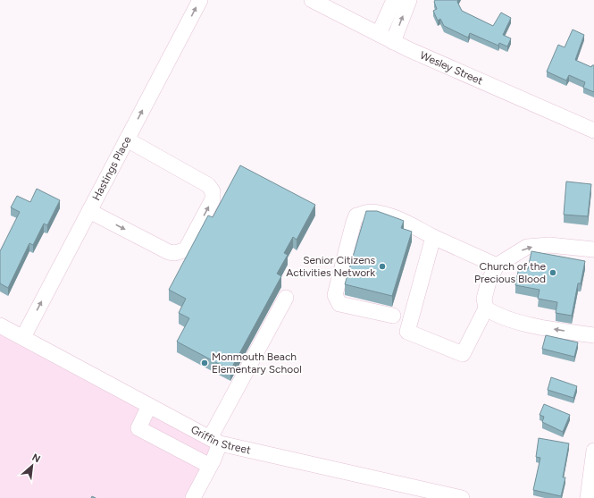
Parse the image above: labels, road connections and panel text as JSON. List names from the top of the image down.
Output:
{
  "streets": {
    "street": ["Wesley Street", "Hastings Place", "Griffin Street"]
  },
  "crossings": [
    ["Hastings Place", "Griffin Street"]
  ],
  "one_way": ["Hastings Place"],
  "places": ["Senior Citizens Activities Network", "Church of the Precious Blood", "Monmouth Beach Elementary School"],
  "north": "top right"
}
